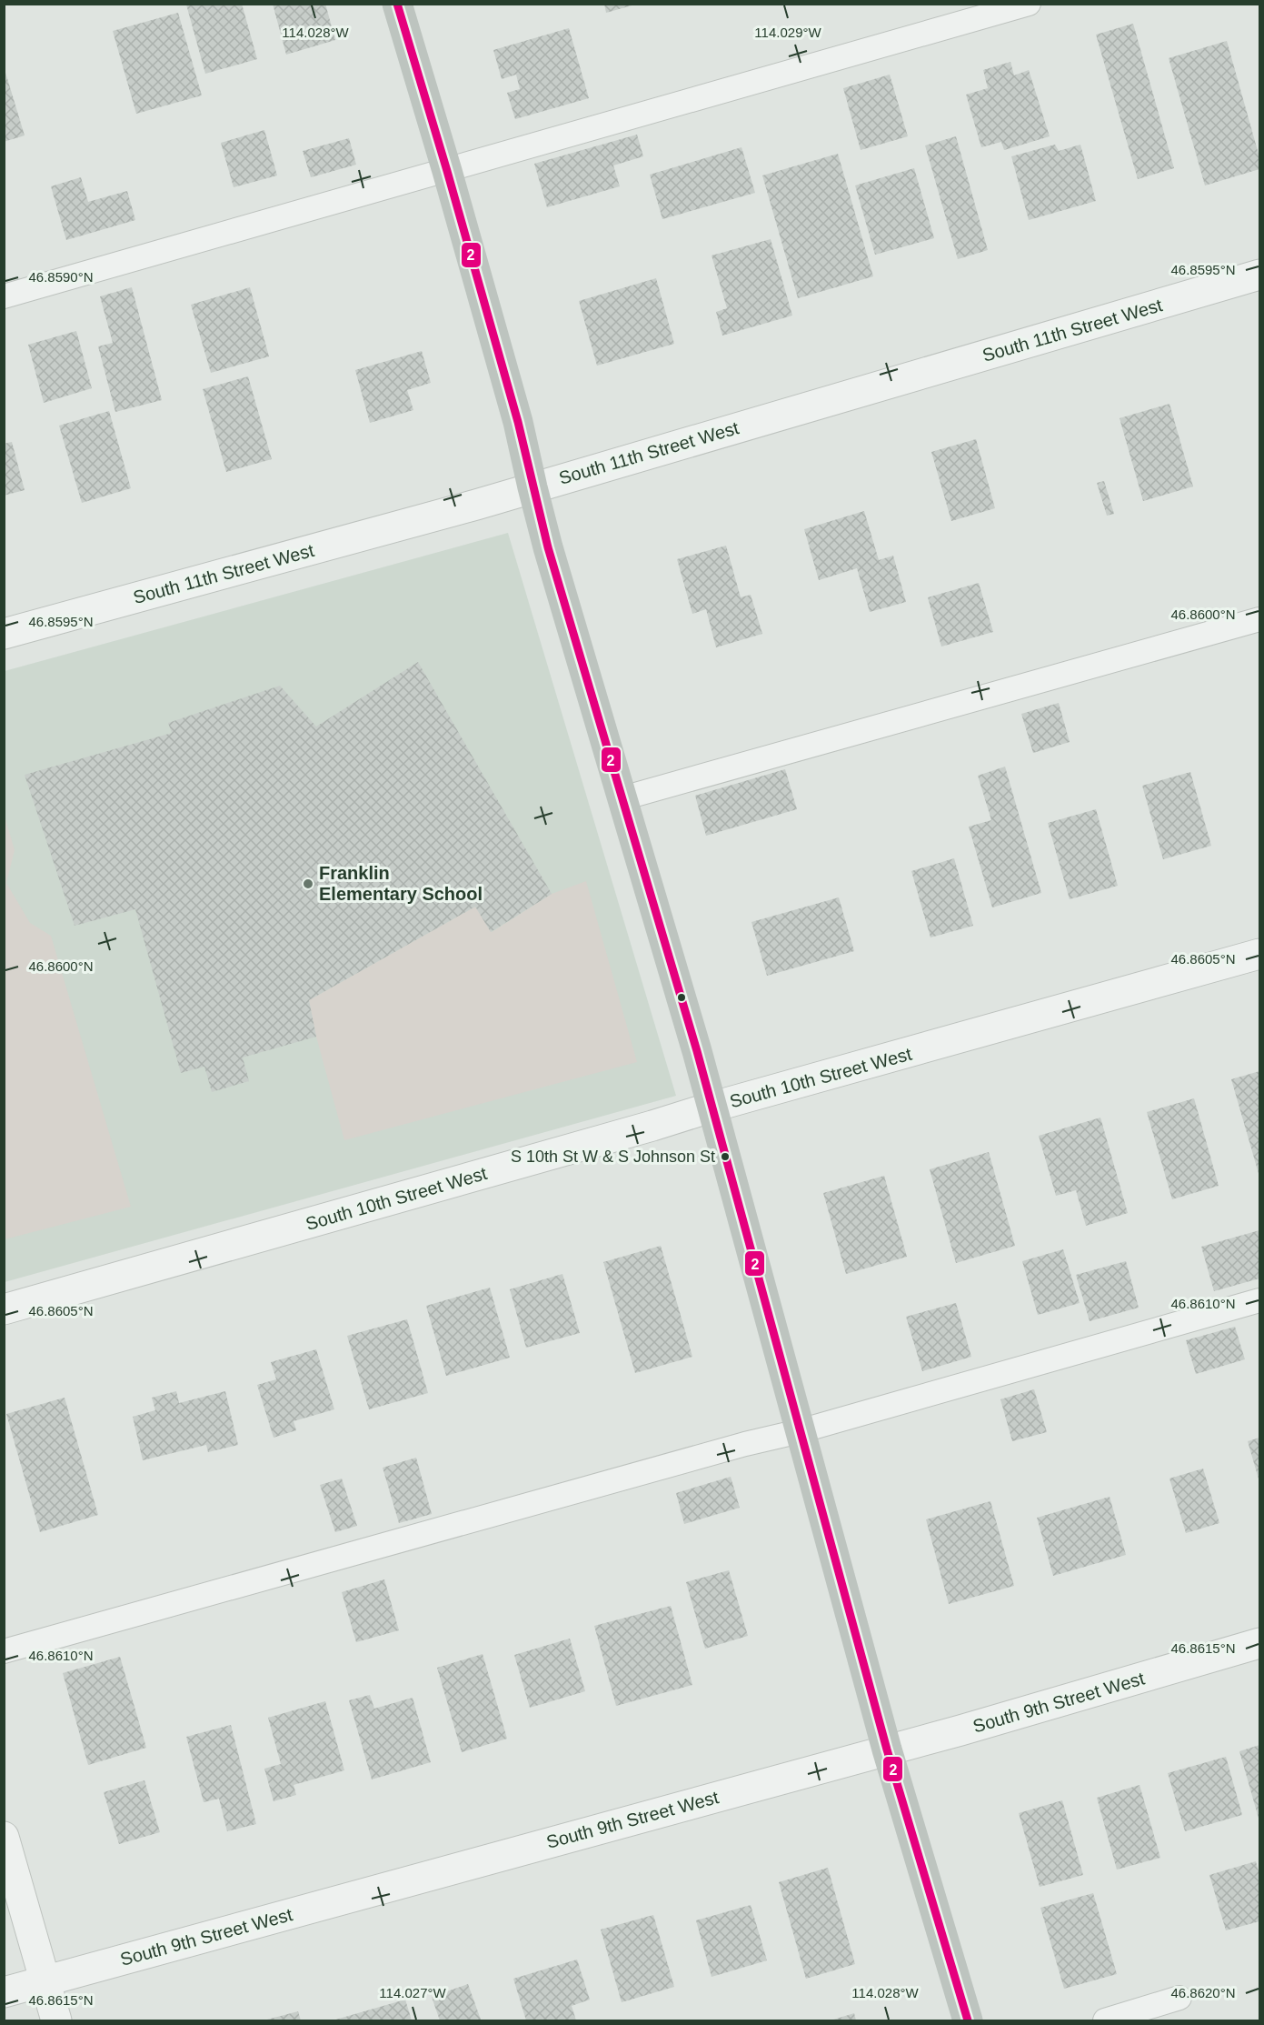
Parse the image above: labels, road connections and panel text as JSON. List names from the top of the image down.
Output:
{
  "streets": {
    "street": ["South 11th Street West", "South 10th Street West", "South 9th Street West"]
  },
  "places": ["Franklin Elementary School", "S 10th St W & S Johnson St"],
  "lines": ["transit line 2"],
  "coordinates": [
    "114.028°W",
    "114.029°W",
    "46.8595°N",
    "46.8590°N",
    "46.8600°N",
    "46.8605°N",
    "46.8610°N",
    "46.8615°N",
    "46.8620°N",
    "114.027°W"
  ]
}
